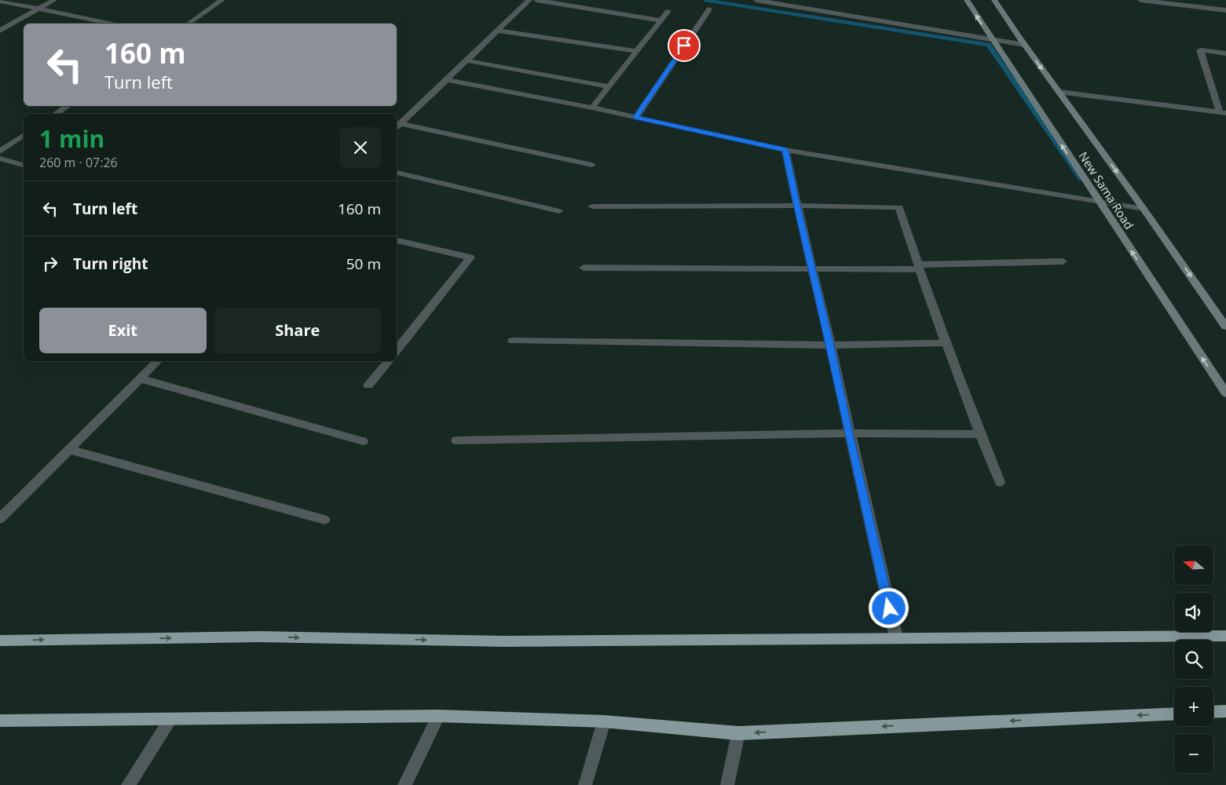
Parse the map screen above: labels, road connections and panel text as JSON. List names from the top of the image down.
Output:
{
  "streets": {
    "main road": ["New Sama Road"]
  },
  "north": "left",
  "page": {
    "turn": ["160 m", "Turn left"],
    "heading": ["1 min", "260 m · 07:26"],
    "list": [
      {
        "name": "Turn left",
        "value": "160 m"
      },
      {
        "name": "Turn right",
        "value": "50 m"
      }
    ],
    "buttons": ["Exit", "Share"],
    "map_buttons": ["+", "−"]
  }
}
